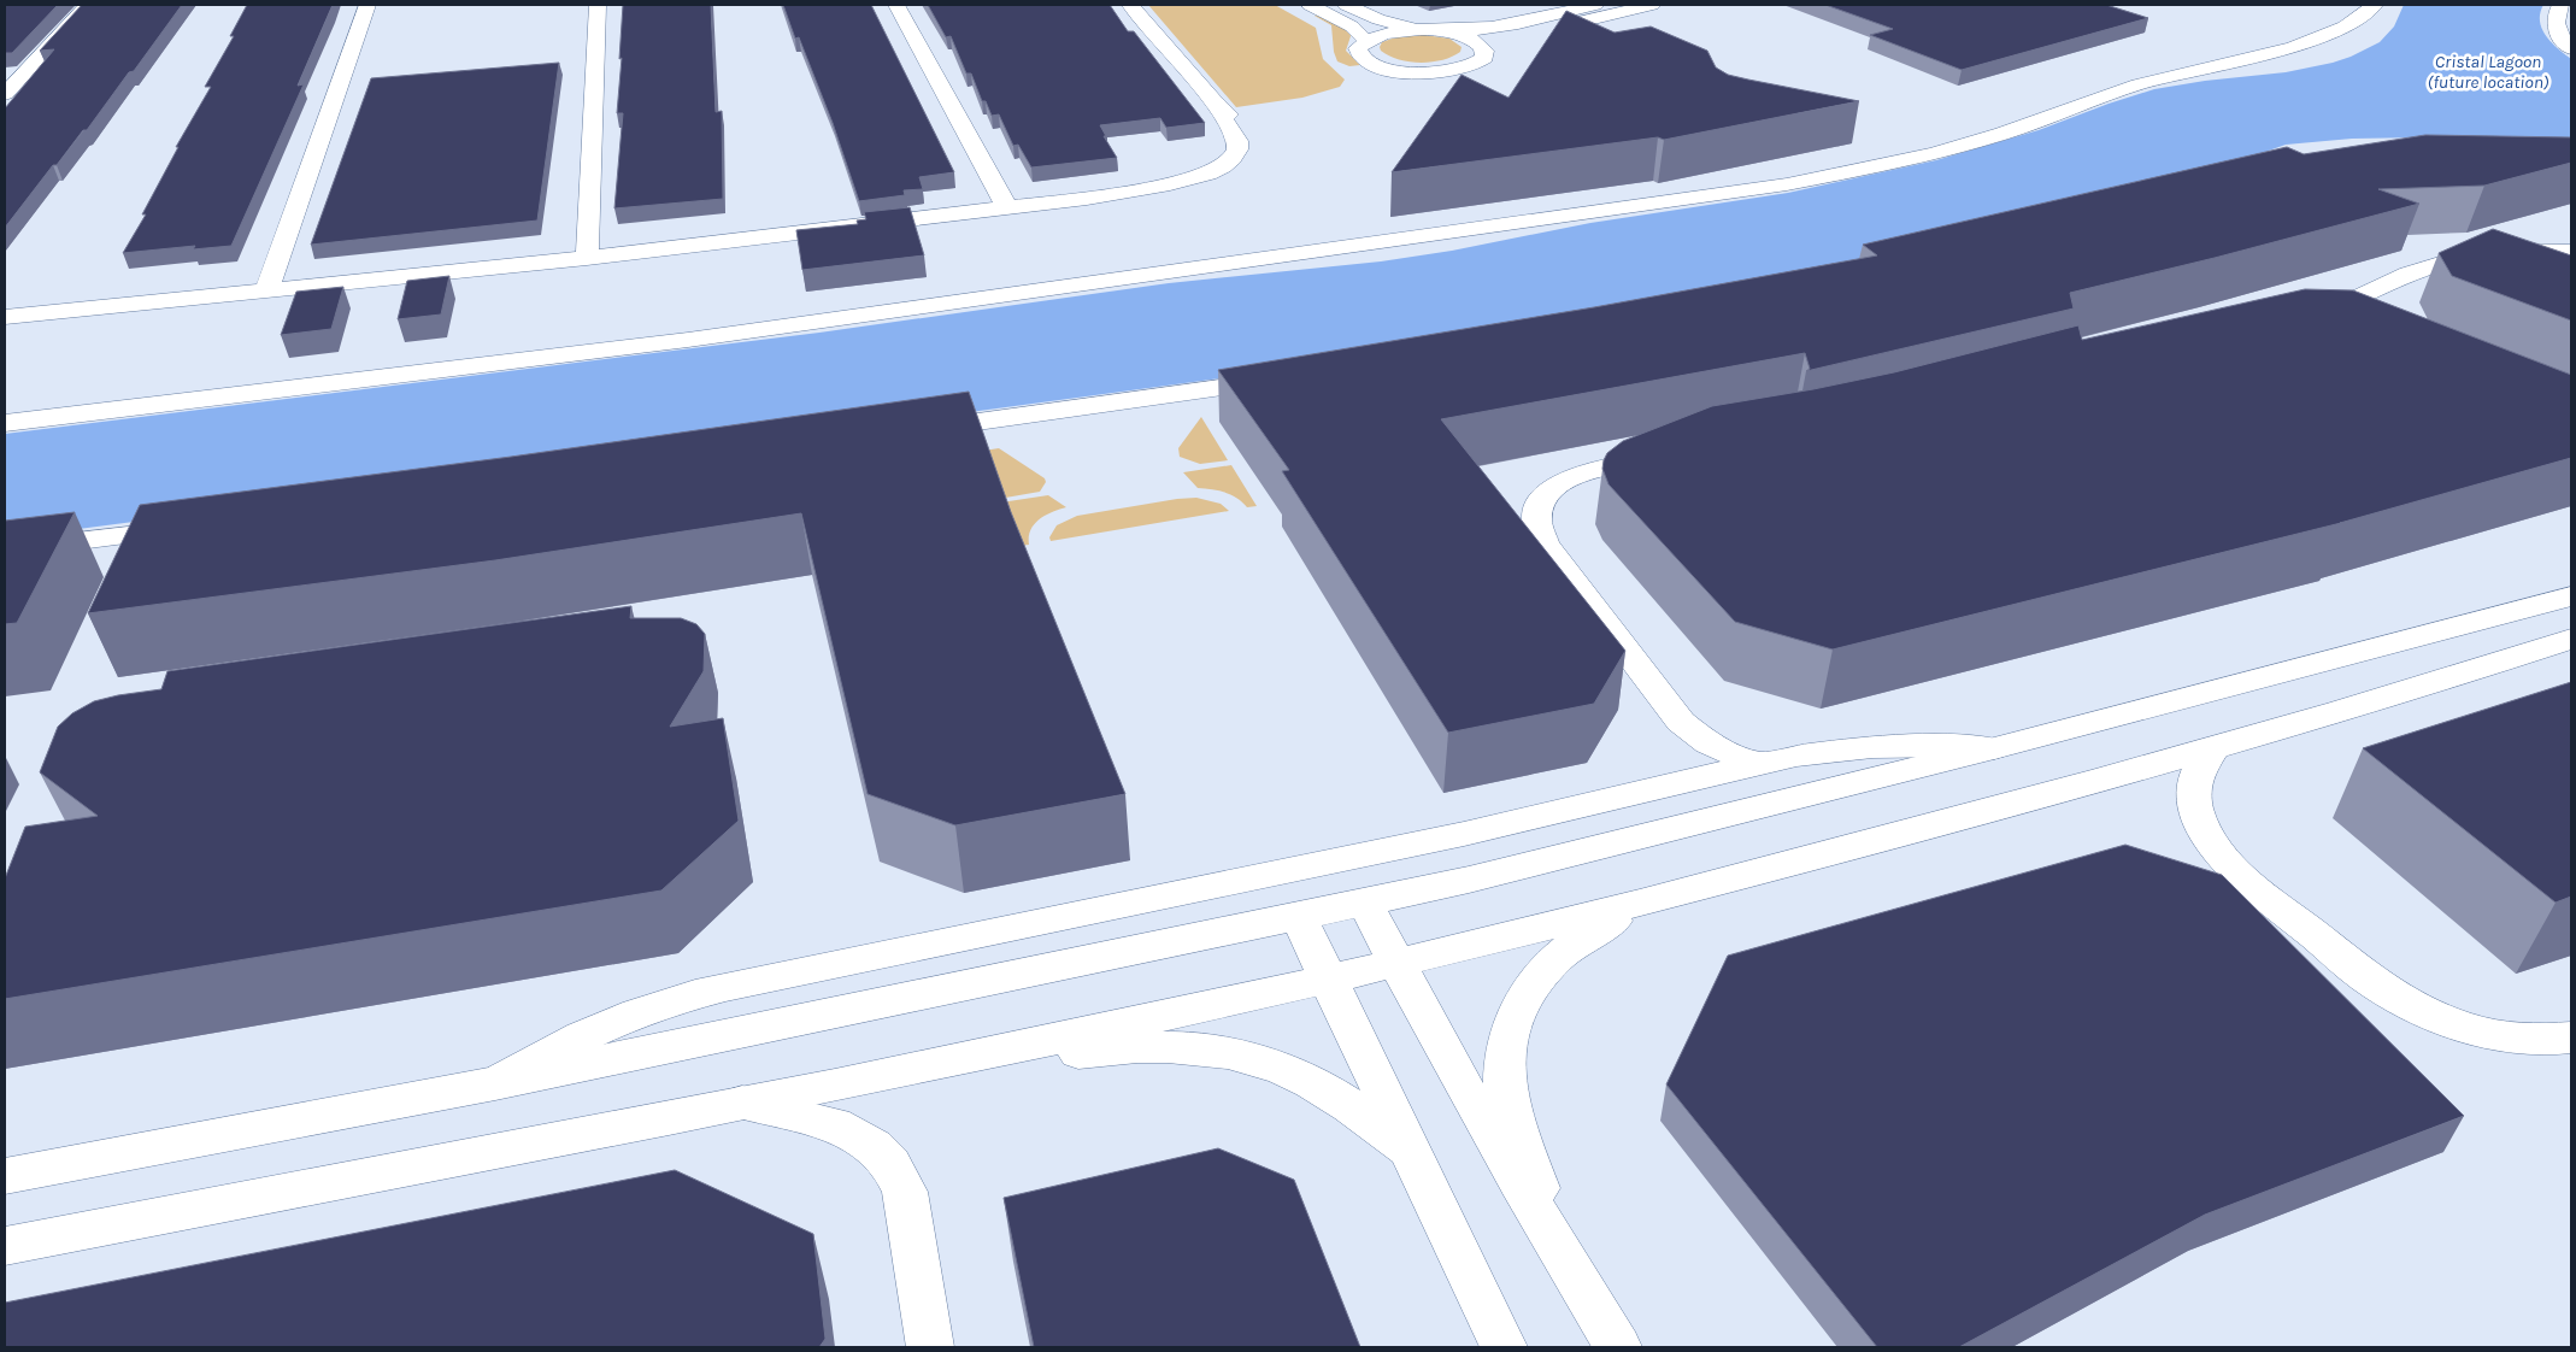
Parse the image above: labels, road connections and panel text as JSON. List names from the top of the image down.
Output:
{
  "water": ["Cristal Lagoon (future location)"]
}
